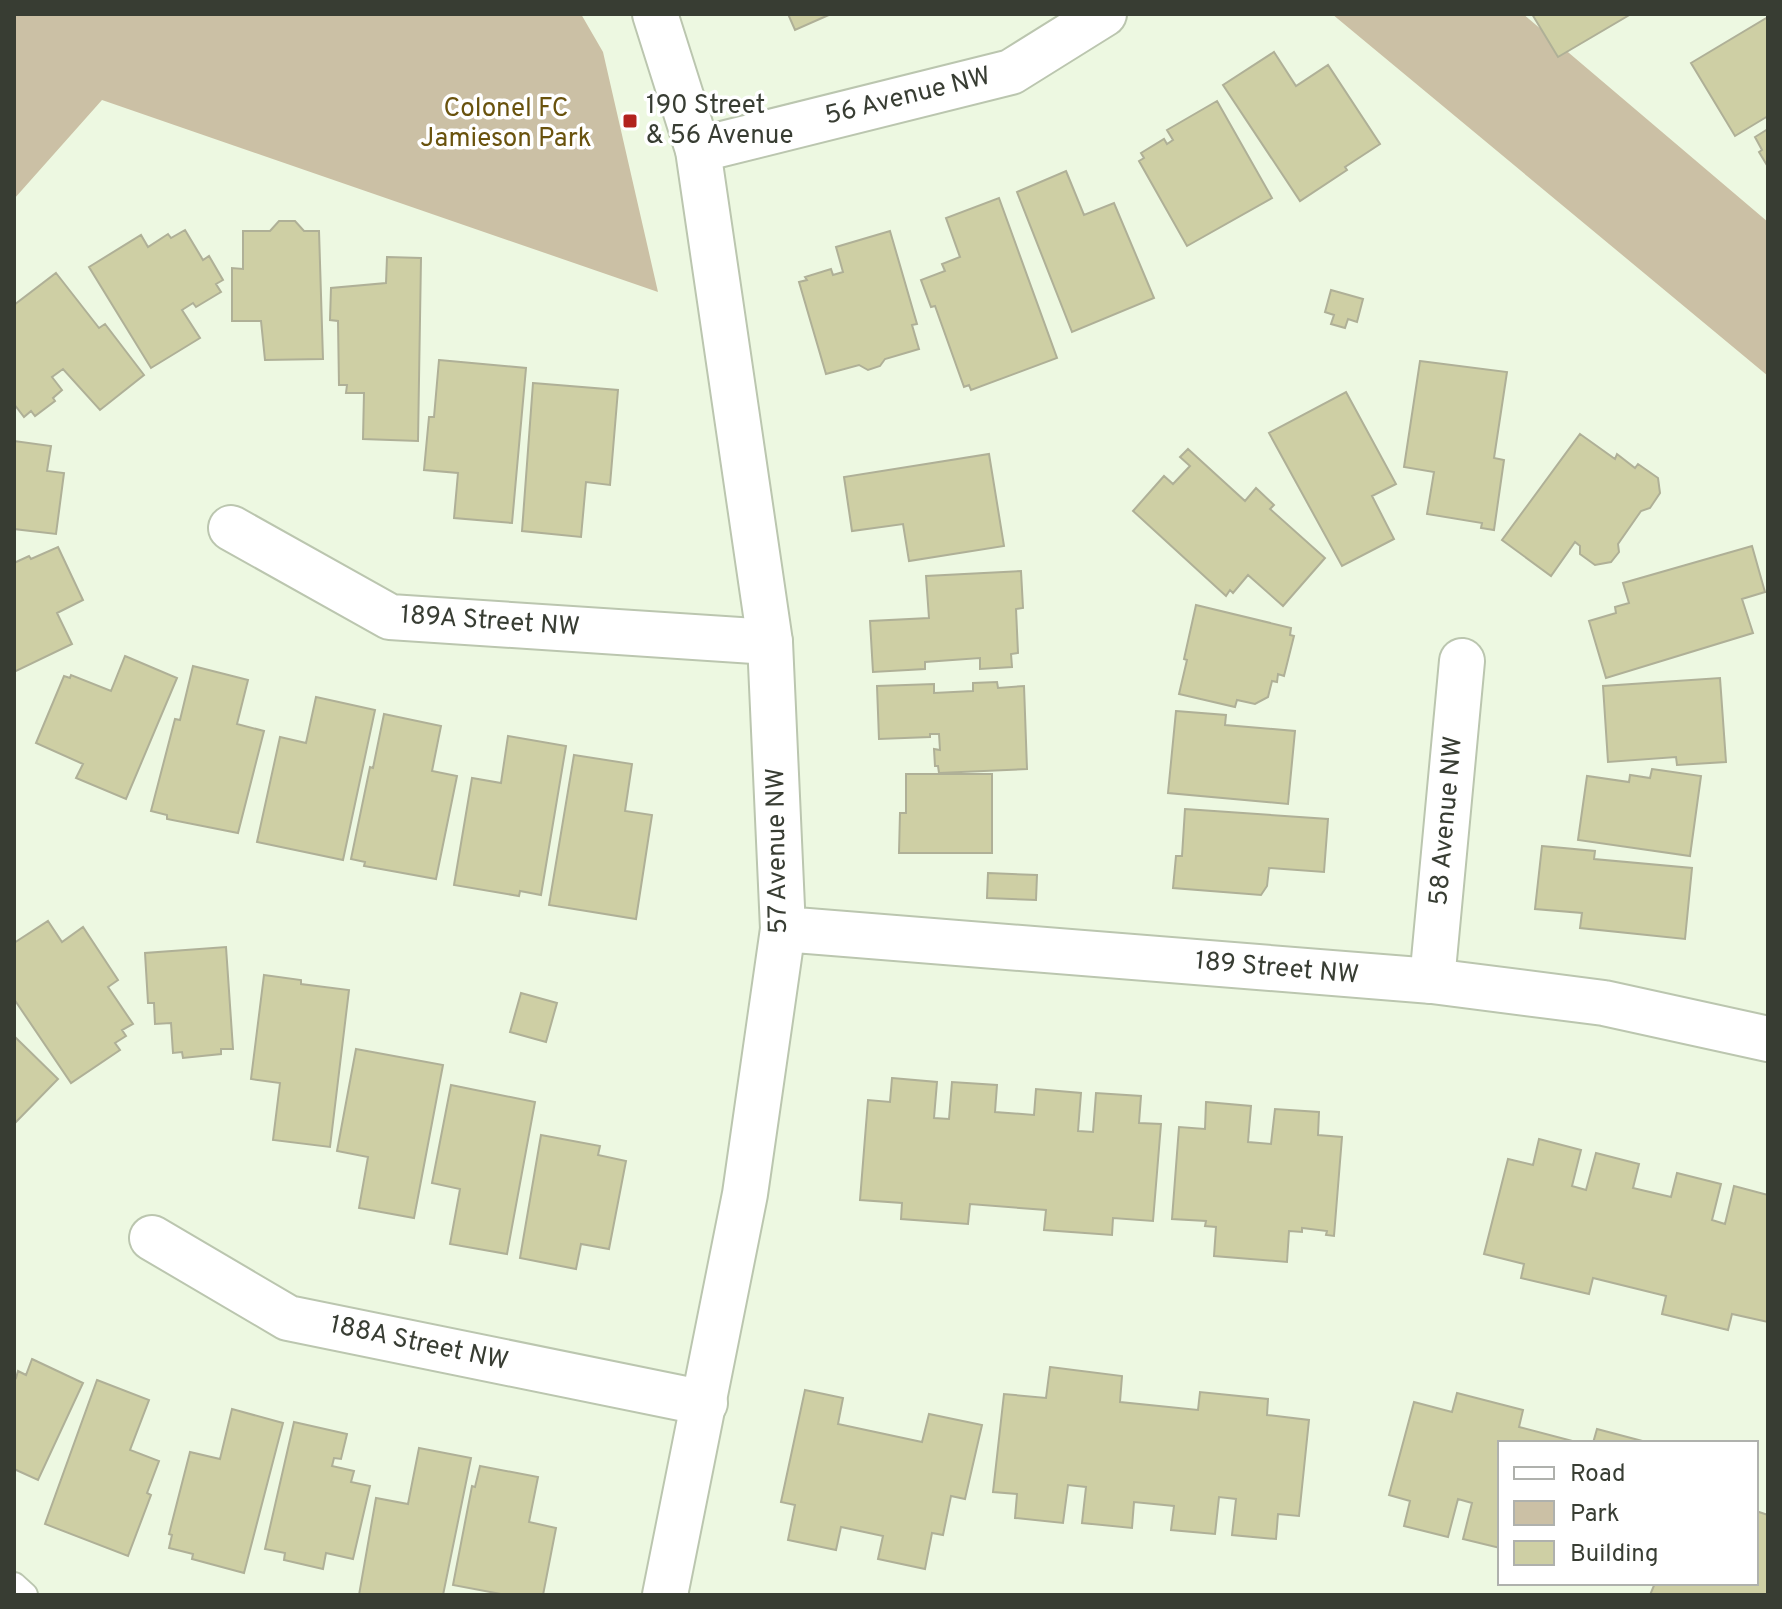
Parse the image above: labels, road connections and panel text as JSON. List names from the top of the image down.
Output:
{
  "streets": {
    "street": [
      "56 Avenue NW",
      "189A Street NW",
      "58 Avenue NW",
      "57 Avenue NW",
      "189 Street NW",
      "188A Street NW"
    ]
  },
  "crossings": [
    ["56 Avenue NW", "57 Avenue NW"],
    ["189A Street NW", "57 Avenue NW"],
    ["58 Avenue NW", "189 Street NW"],
    ["57 Avenue NW", "189 Street NW"],
    ["57 Avenue NW", "188A Street NW"]
  ],
  "parks": ["Colonel FC Jamieson Park"],
  "places": {
    "transit": ["190 Street & 56 Avenue"]
  },
  "legend": ["Road", "Park", "Building"]
}
